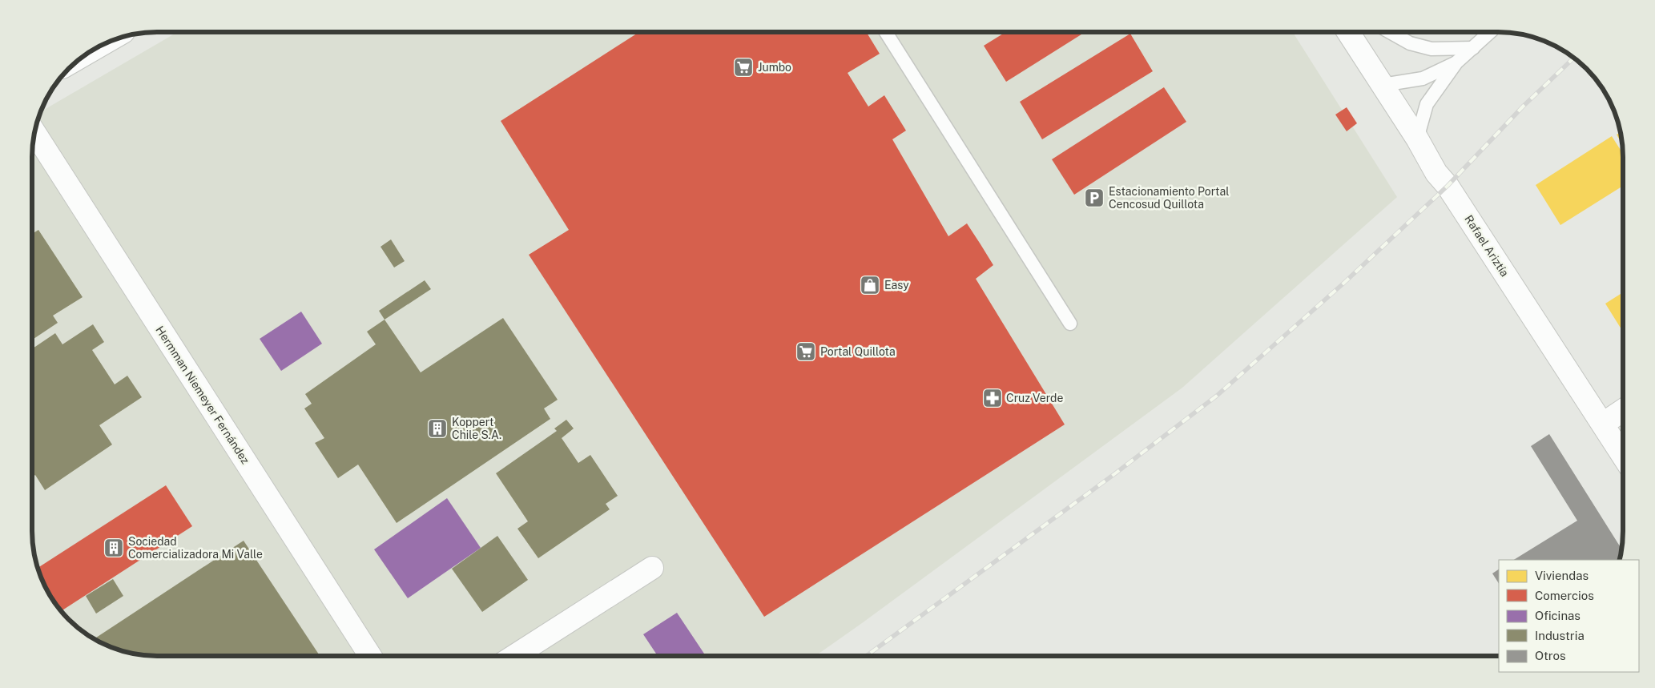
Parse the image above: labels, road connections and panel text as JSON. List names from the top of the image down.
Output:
{
  "streets": {
    "street": ["Rafael Ariztía", "Hermman Niemeyer Fernández"]
  },
  "places": {
    "supermarket": ["Jumbo", "Portal Quillota"],
    "parking": ["Estacionamiento Portal Cencosud Quillota"],
    "shop": ["Easy"],
    "pharmacy": ["Cruz Verde"],
    "building": ["Koppert Chile S.A.", "Sociedad Comercializadora Mi Valle"]
  },
  "legend": [
    "Viviendas",
    "Comercios",
    "Oficinas",
    "Industria",
    "Otros"
  ]
}
